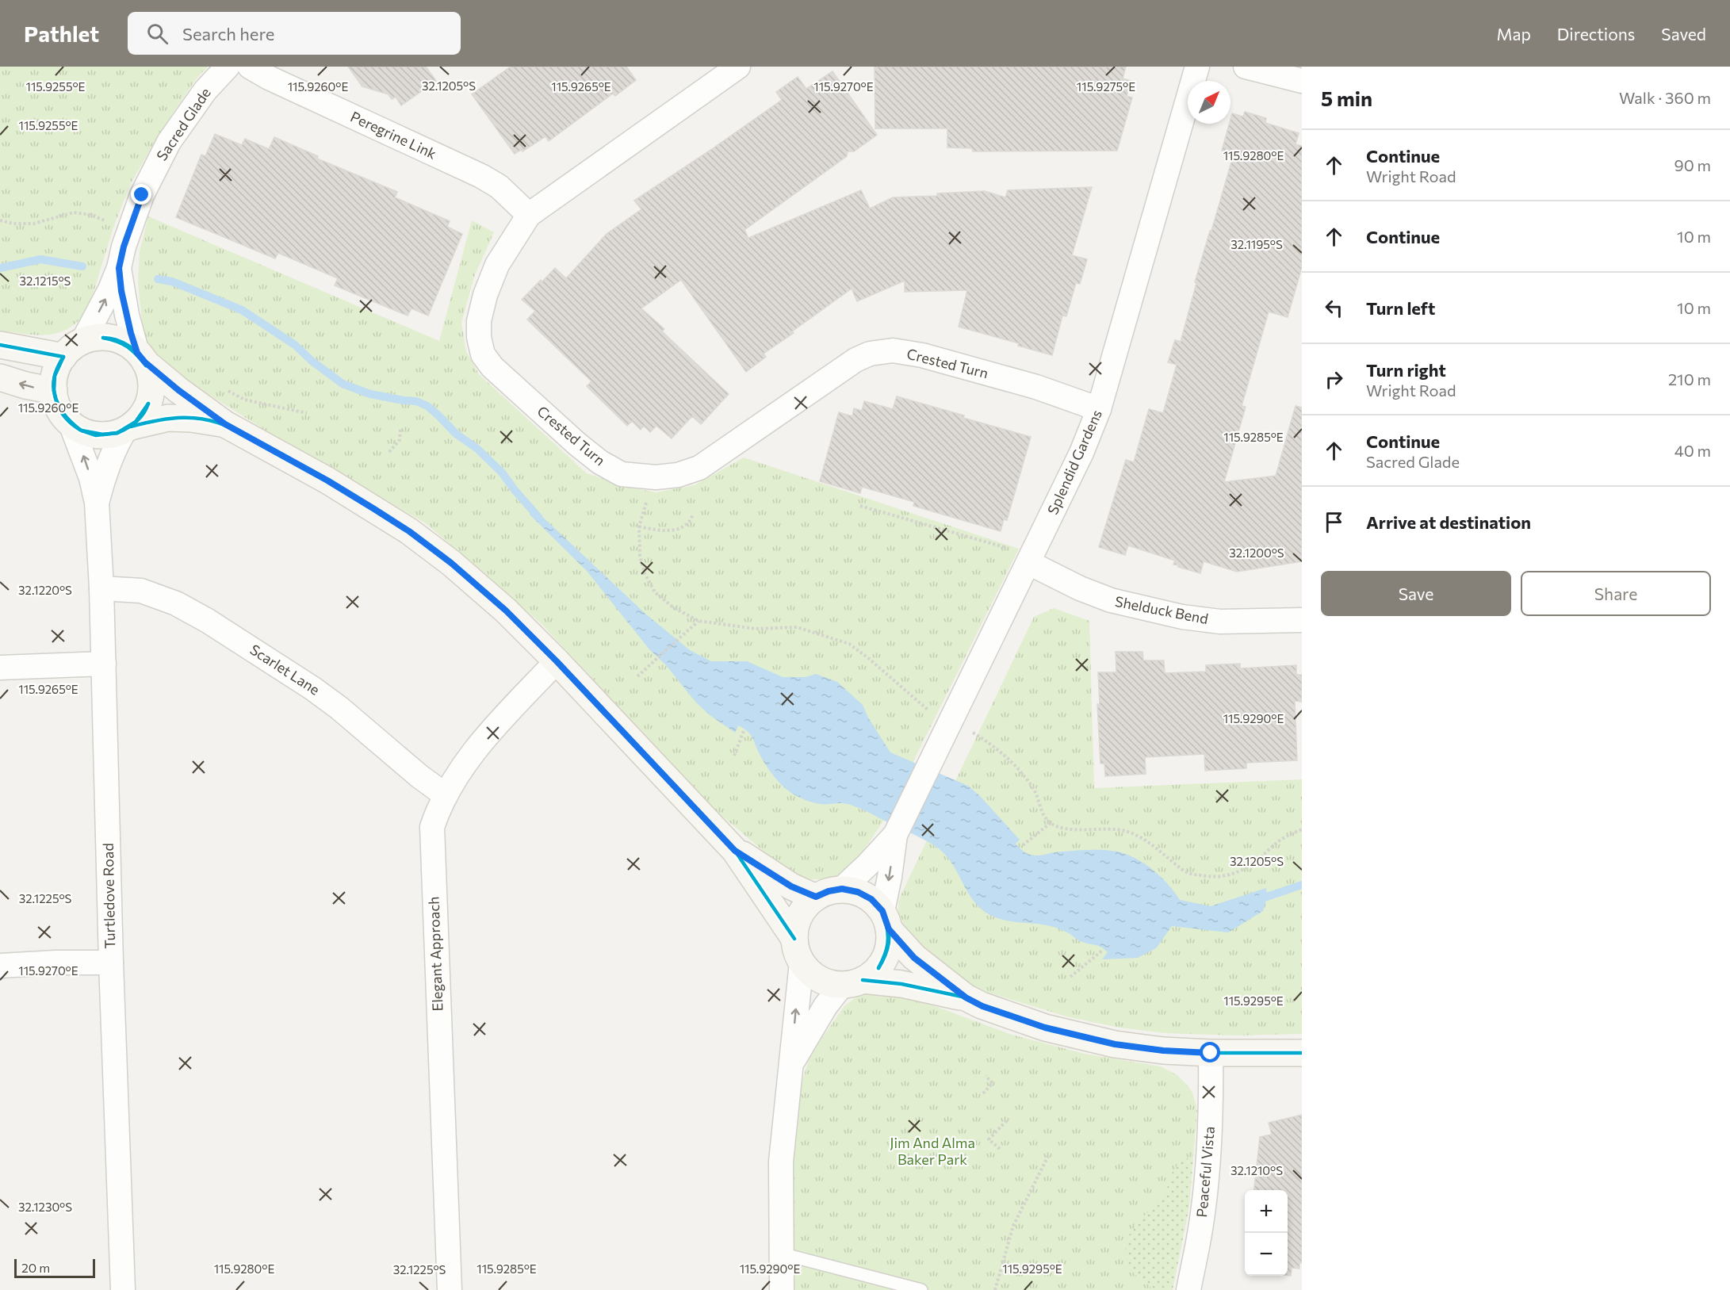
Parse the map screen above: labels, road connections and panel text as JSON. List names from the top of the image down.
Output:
{
  "streets": {
    "street": [
      "Sacred Glade",
      "Peregrine Link",
      "Crested Turn",
      "Splendid Gardens",
      "Shelduck Bend",
      "Scarlet Lane",
      "Turtledove Road",
      "Elegant Approach",
      "Peaceful Vista"
    ]
  },
  "crossings": [
    ["Sacred Glade", "Turtledove Road"],
    ["Peregrine Link", "Crested Turn"],
    ["Crested Turn", "Splendid Gardens"],
    ["Splendid Gardens", "Shelduck Bend"],
    ["Scarlet Lane", "Turtledove Road"],
    ["Scarlet Lane", "Elegant Approach"]
  ],
  "parks": ["Jim And Alma Baker Park"],
  "scale_bar": "20 m",
  "north": "top right",
  "page": {
    "header": "Pathlet",
    "search": "Search here",
    "nav": ["Map", "Directions", "Saved"],
    "heading": ["5 min", "Walk · 360 m"],
    "list": [
      ["Continue", "Wright Road", "90 m"],
      ["Continue", "10 m"],
      ["Turn left", "10 m"],
      ["Turn right", "Wright Road", "210 m"],
      ["Continue", "Sacred Glade", "40 m"],
      "Arrive at destination"
    ],
    "buttons": ["Save", "Share"],
    "map_buttons": ["+", "−"],
    "scale": "20 m"
  },
  "coordinates": [
    "32.1205°S",
    "115.9255°E",
    "115.9260°E",
    "115.9265°E",
    "115.9270°E",
    "115.9275°E",
    "115.9280°E",
    "32.1195°S",
    "32.1215°S",
    "115.9285°E",
    "32.1200°S",
    "32.1220°S",
    "115.9290°E",
    "32.1225°S",
    "115.9295°E",
    "32.1210°S",
    "32.1230°S"
  ]
}
